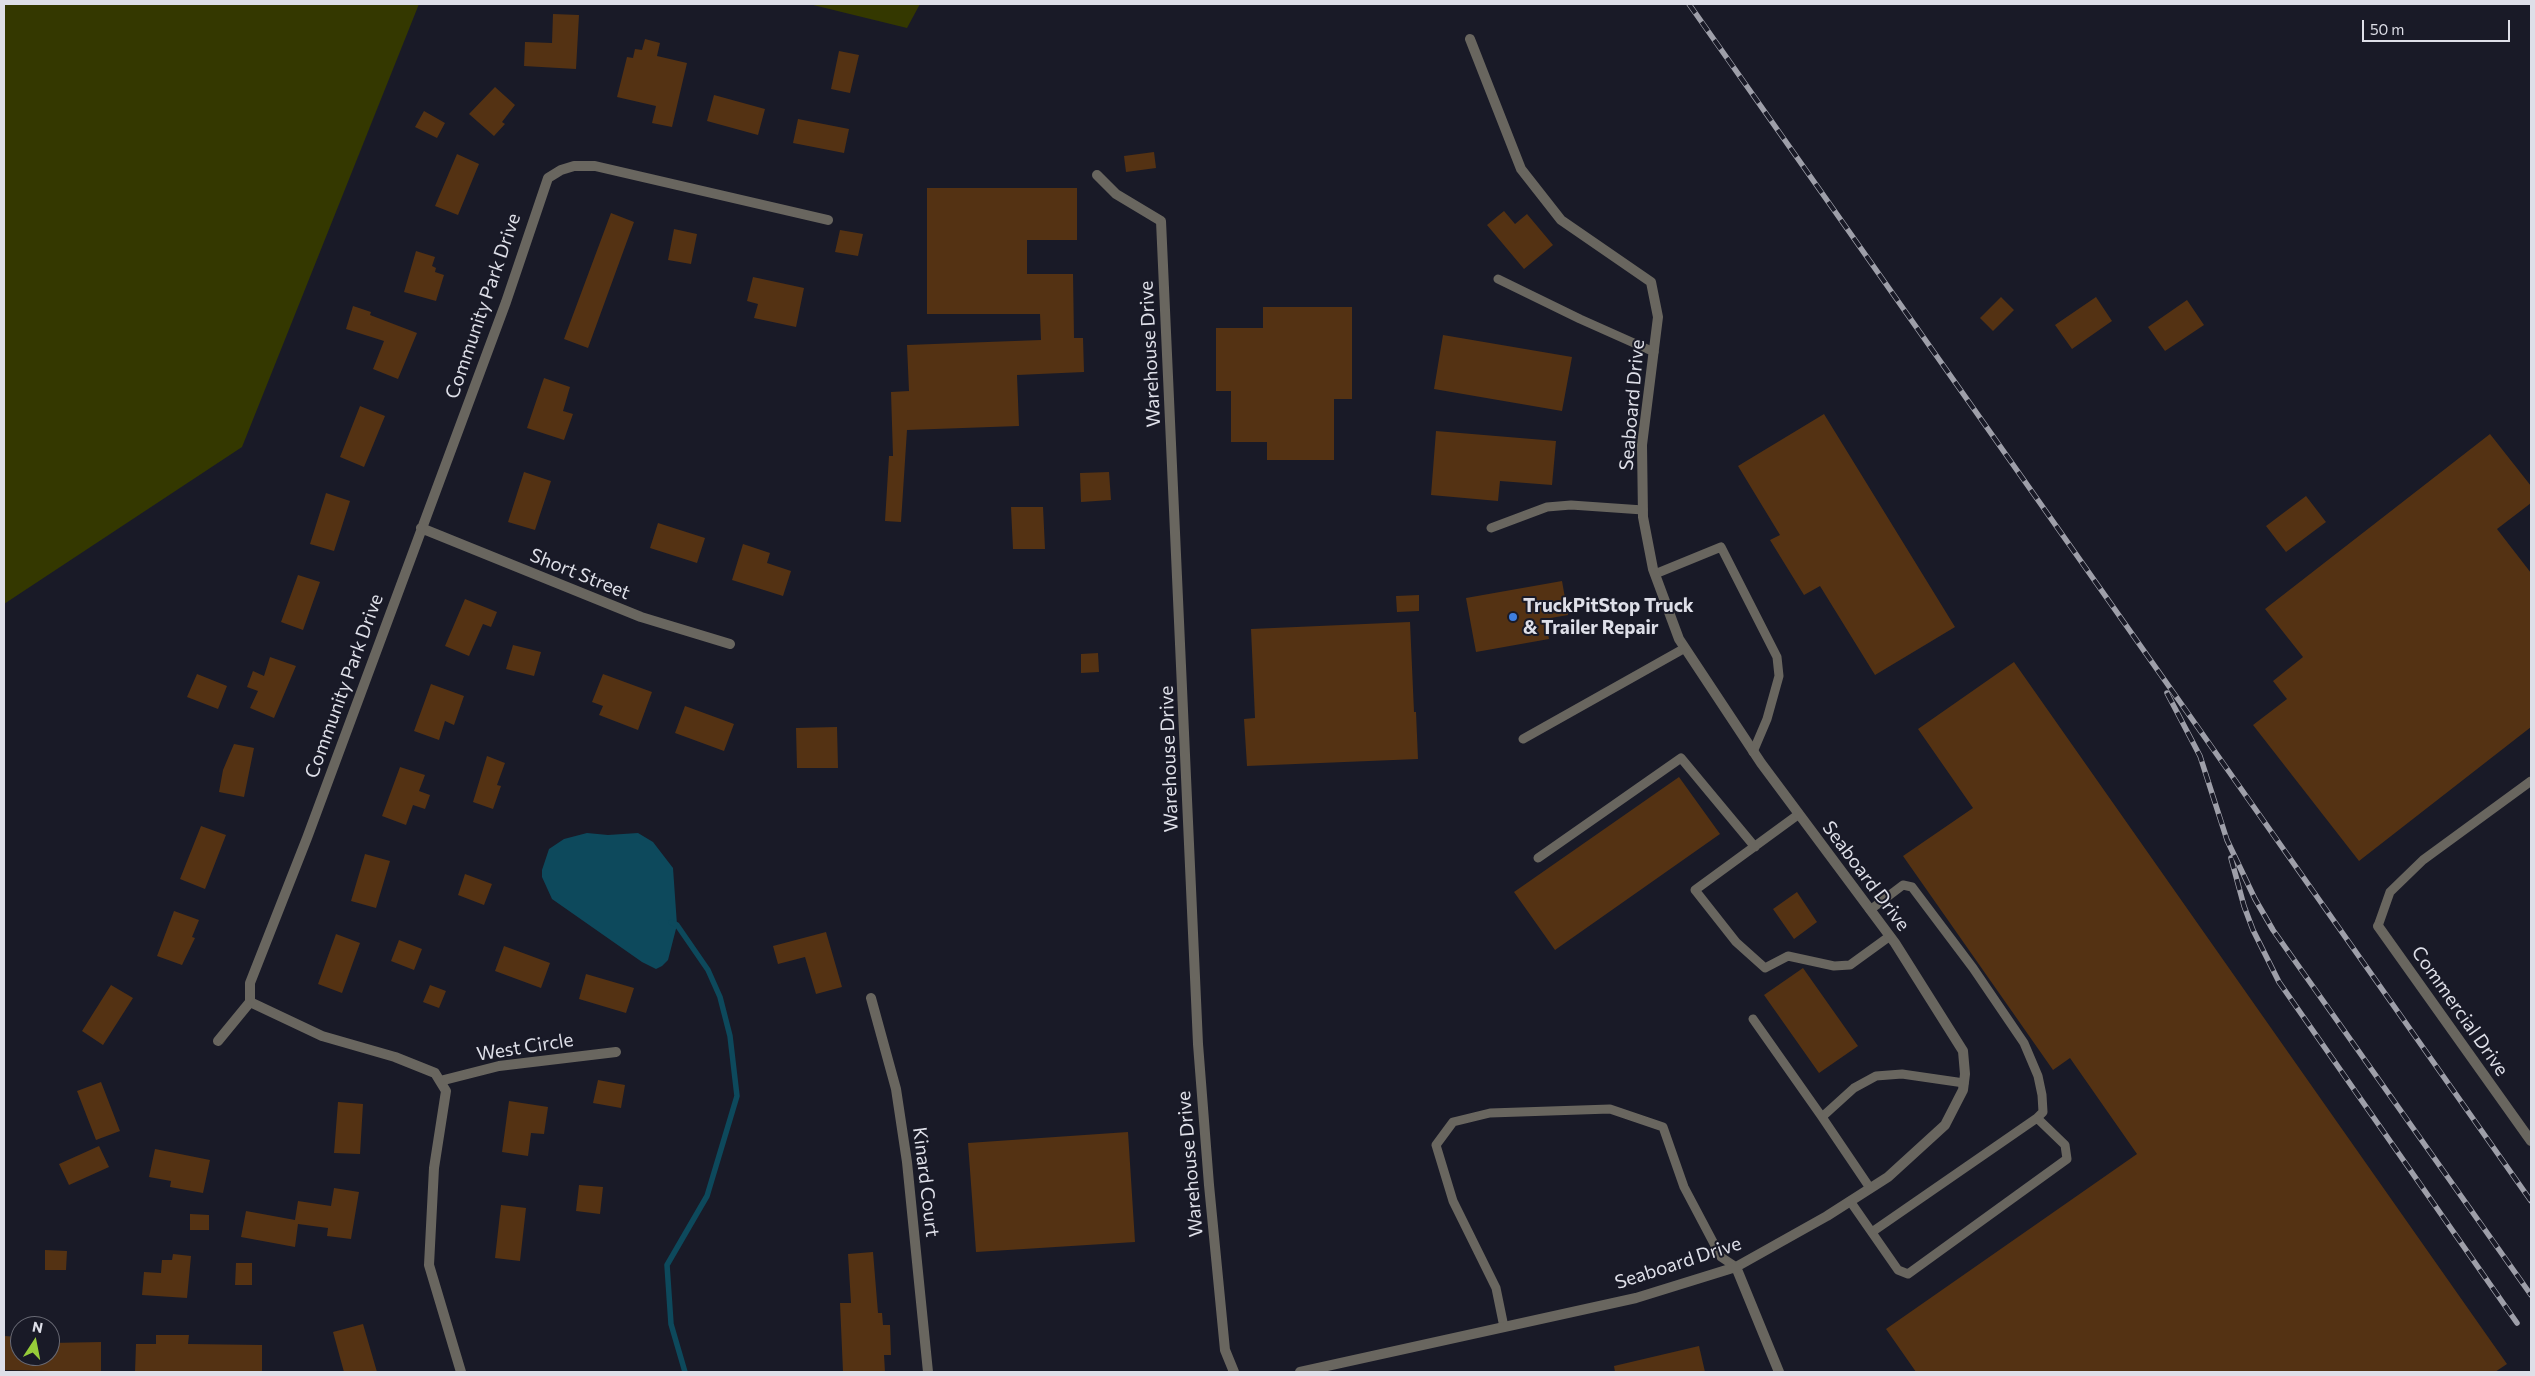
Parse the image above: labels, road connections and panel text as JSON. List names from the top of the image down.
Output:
{
  "streets": {
    "street": [
      "Community Park Drive",
      "Warehouse Drive",
      "Seaboard Drive",
      "Short Street",
      "Commercial Drive",
      "West Circle",
      "Kinard Court"
    ]
  },
  "crossings": [
    ["Community Park Drive", "Short Street"]
  ],
  "places": ["TruckPitStop Truck & Trailer Repair"],
  "scale_bar": "50 m",
  "north": "top"
}
